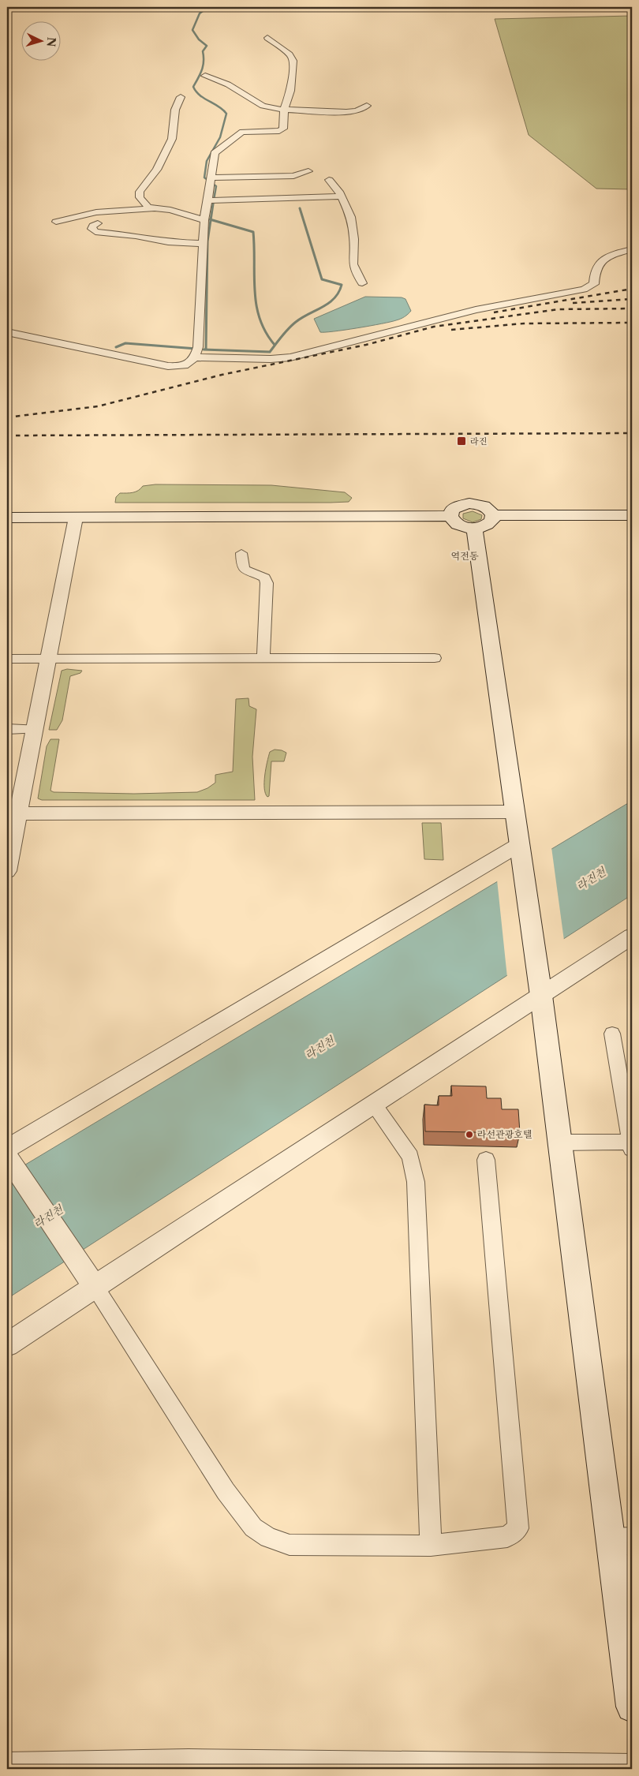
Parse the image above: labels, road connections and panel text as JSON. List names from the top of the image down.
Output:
{
  "districts": ["역전동"],
  "water": ["라진천"],
  "places": {
    "transit": ["라진"],
    "other": ["라선관광호텔"]
  },
  "north": "right"
}
